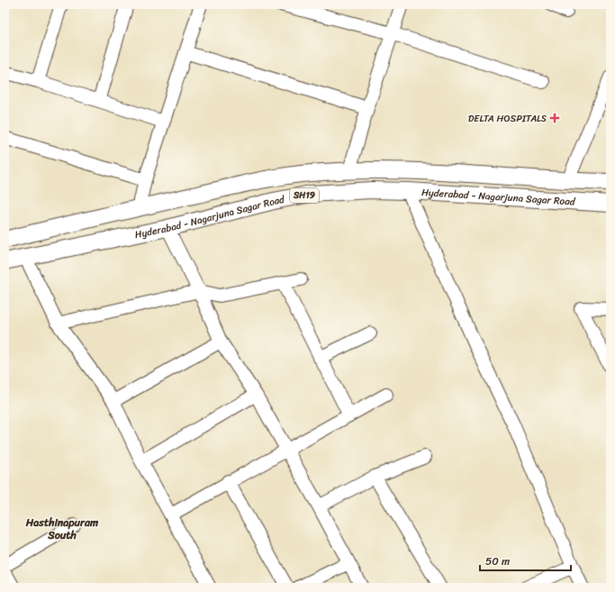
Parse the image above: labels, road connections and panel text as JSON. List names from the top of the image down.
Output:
{
  "streets": {
    "main road": ["SH19", "Hyderabad - Nagarjuna Sagar Road"]
  },
  "districts": ["Hasthinapuram South"],
  "places": {
    "health": ["DELTA HOSPITALS"]
  },
  "scale_bar": "50 m"
}
